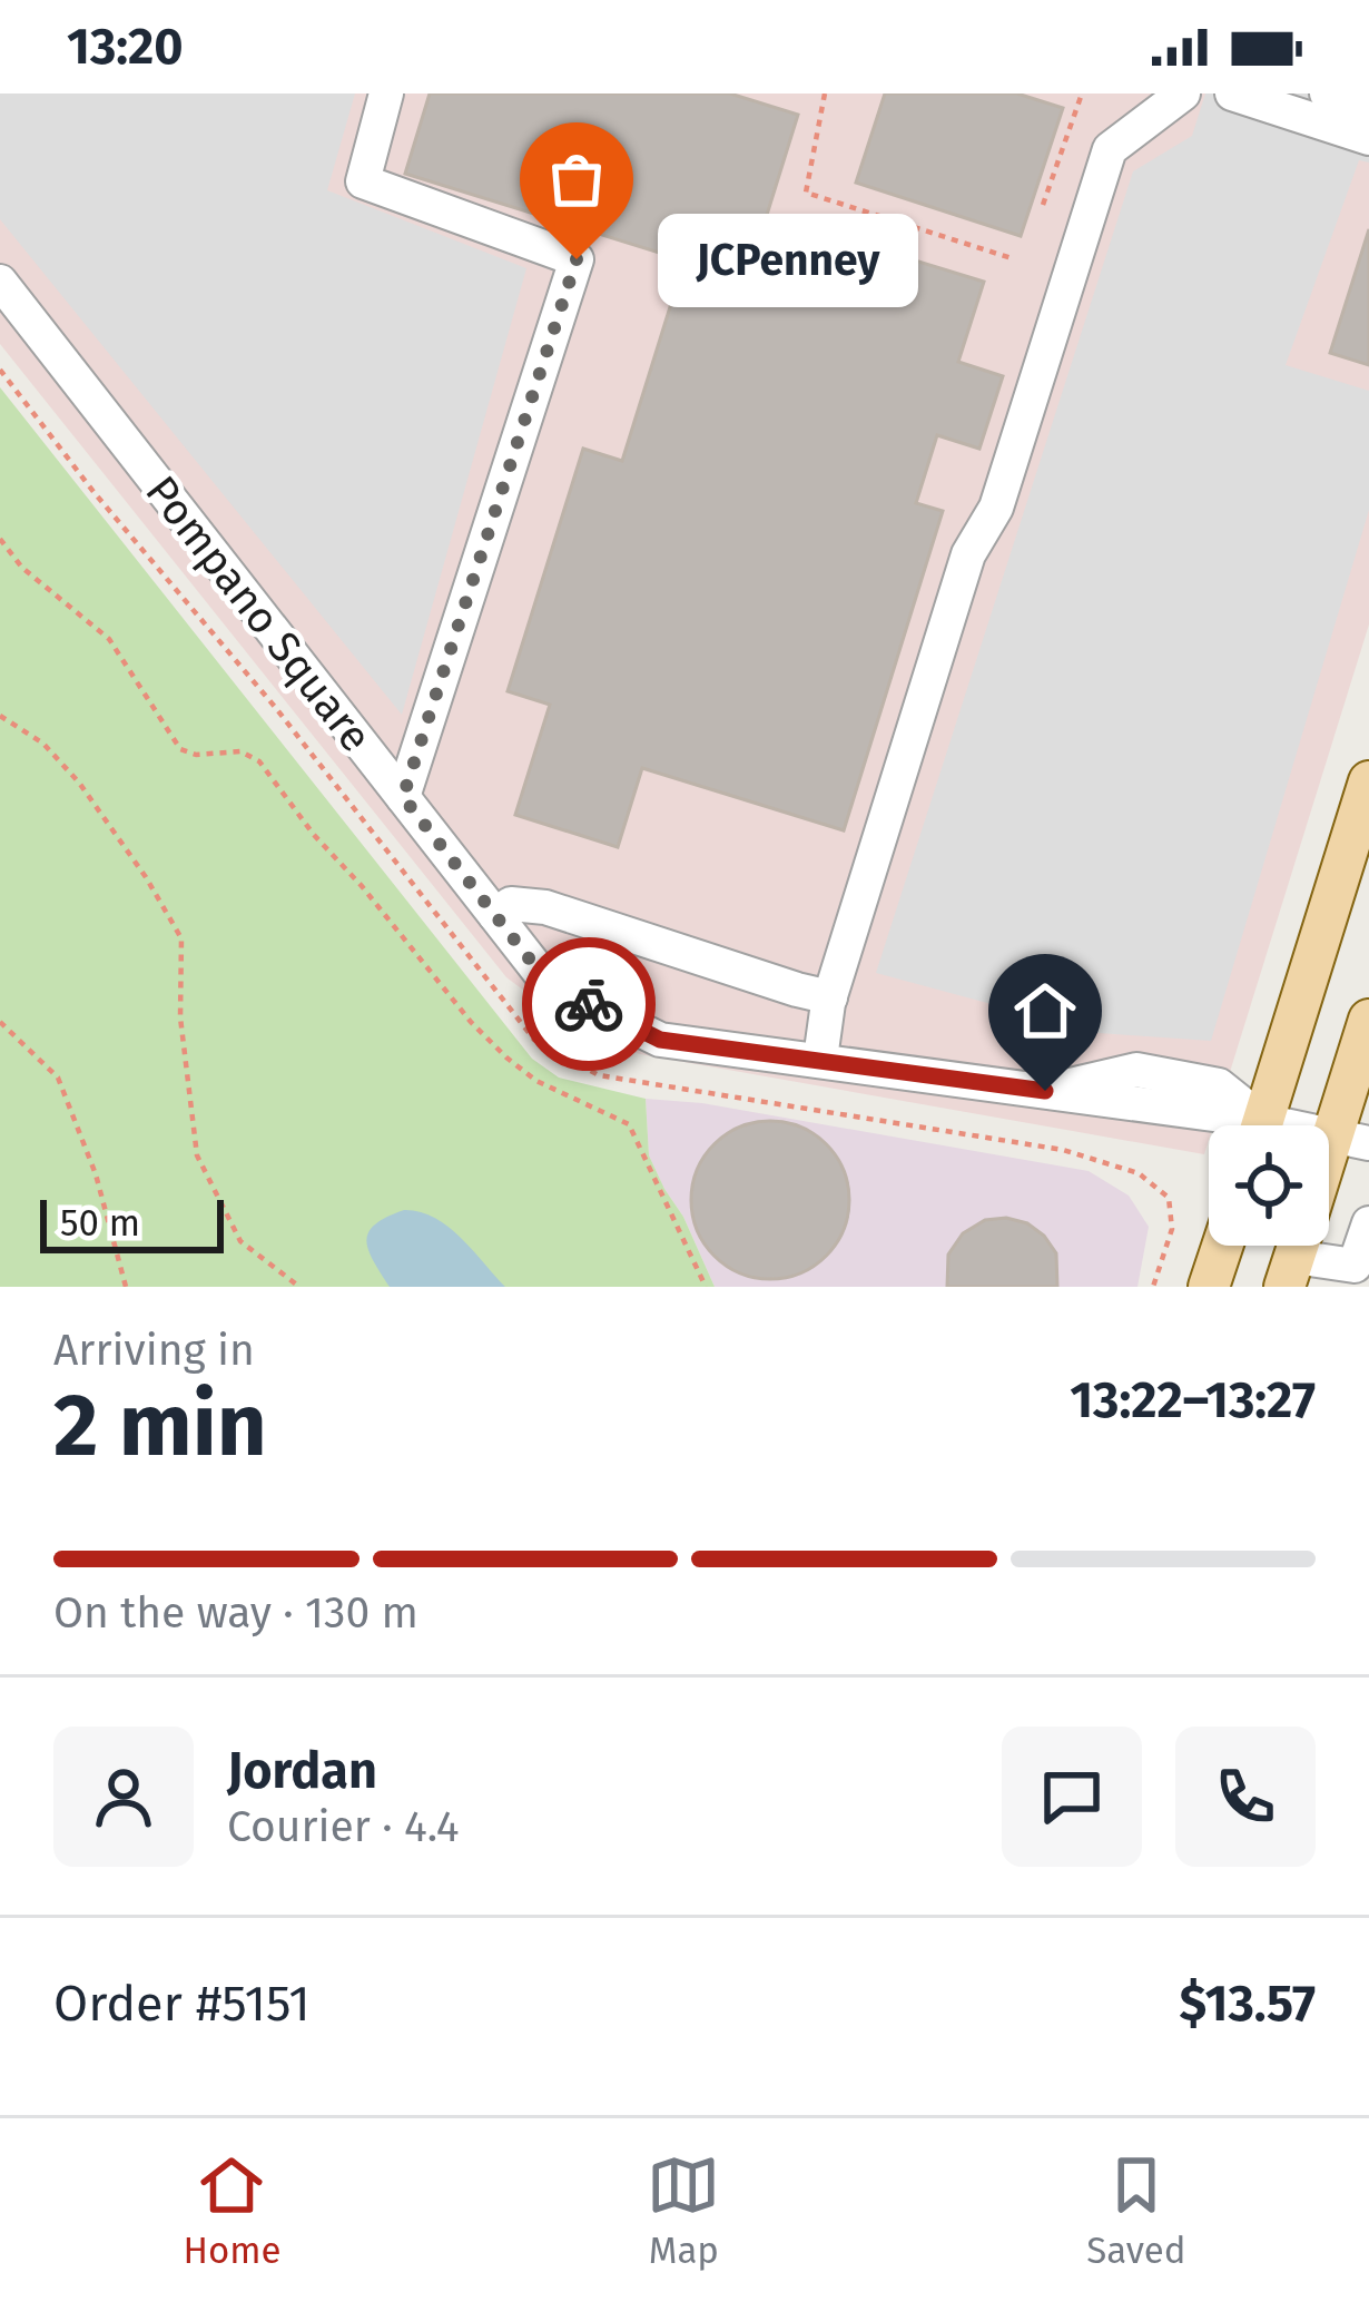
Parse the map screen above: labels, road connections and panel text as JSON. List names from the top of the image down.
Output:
{
  "streets": {
    "street": ["Pompano Square"]
  },
  "places": ["JCPenney"],
  "scale_bar": "50 m",
  "page": {
    "status": "13:20",
    "bubble": "JCPenney",
    "scale": "50 m",
    "heading": ["2 min", "Arriving in", "13:22–13:27"],
    "panel": [
      "Jordan",
      "Courier · 4.4",
      "Order #5151",
      "$13.57"
    ],
    "bar": "On the way · 130 m",
    "tabs": ["Home", "Map", "Saved"]
  }
}
